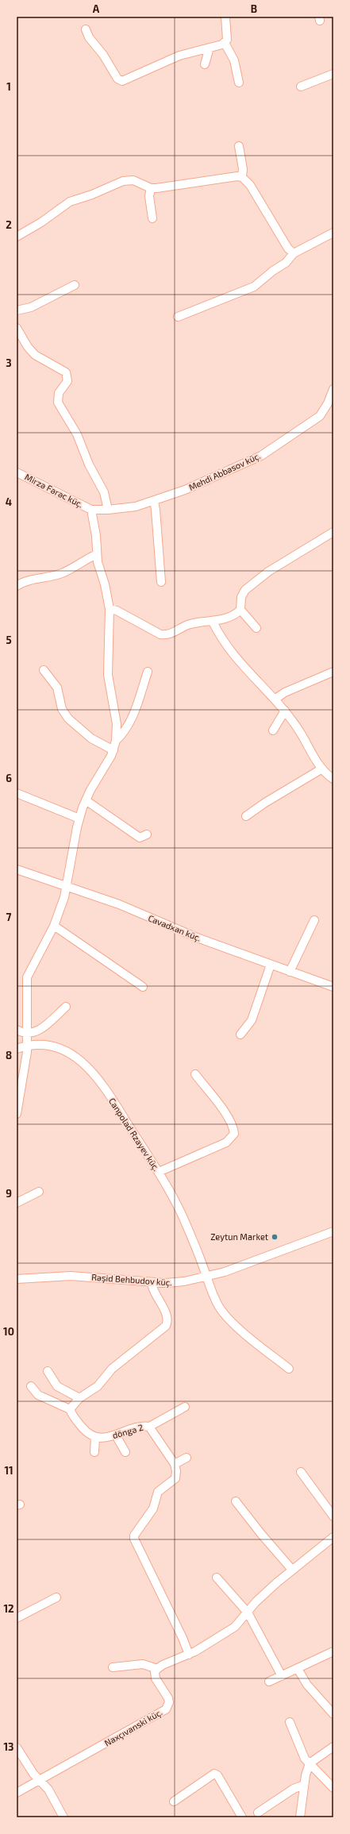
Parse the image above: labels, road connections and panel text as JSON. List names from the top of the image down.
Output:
{
  "streets": {
    "street": [
      "Mehdi Abbasov küç.",
      "Mirzə Fərəc küç.",
      "Cavadxan küç.",
      "Canpolad Rzayev küç.",
      "Rəşid Behbudov küç.",
      "döngə 2",
      "Naxçıvanski küç."
    ]
  },
  "crossings": [
    ["Mehdi Abbasov küç.", "Mirzə Fərəc küç."],
    ["Canpolad Rzayev küç.", "Rəşid Behbudov küç."]
  ],
  "places": ["Zeytun Market"],
  "grid": {
    "columns": ["A", "B"],
    "rows": [
      "1",
      "2",
      "3",
      "4",
      "5",
      "6",
      "7",
      "8",
      "9",
      "10",
      "11",
      "12",
      "13"
    ]
  }
}
